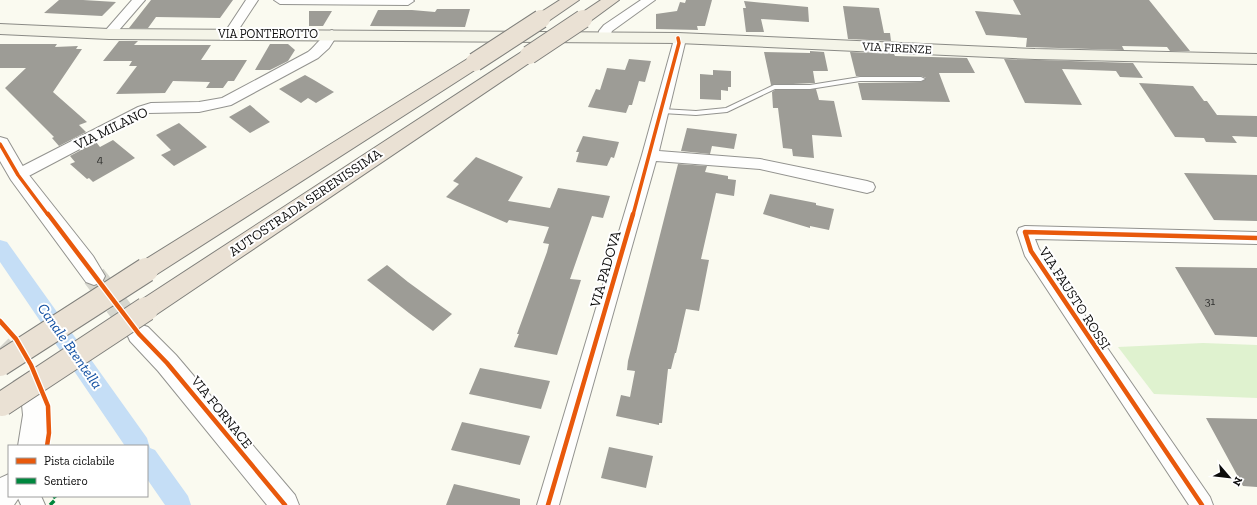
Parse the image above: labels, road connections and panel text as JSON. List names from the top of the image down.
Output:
{
  "streets": {
    "highway": ["AUTOSTRADA SERENISSIMA"],
    "main road": ["VIA PONTEROTTO", "VIA FIRENZE"],
    "street": [
      "VIA MILANO",
      "VIA PADOVA",
      "VIA FAUSTO ROSSI",
      "VIA FORNACE"
    ]
  },
  "crossings": [
    ["VIA PONTEROTTO", "VIA FIRENZE"],
    ["VIA PONTEROTTO", "VIA MILANO"],
    ["VIA PONTEROTTO", "AUTOSTRADA SERENISSIMA"],
    ["VIA FIRENZE", "AUTOSTRADA SERENISSIMA"],
    ["VIA FIRENZE", "VIA PADOVA"]
  ],
  "water": ["Canale Brentella"],
  "house_numbers": ["4", "31"],
  "legend": ["Pista ciclabile", "Sentiero"],
  "north": "bottom right"
}
